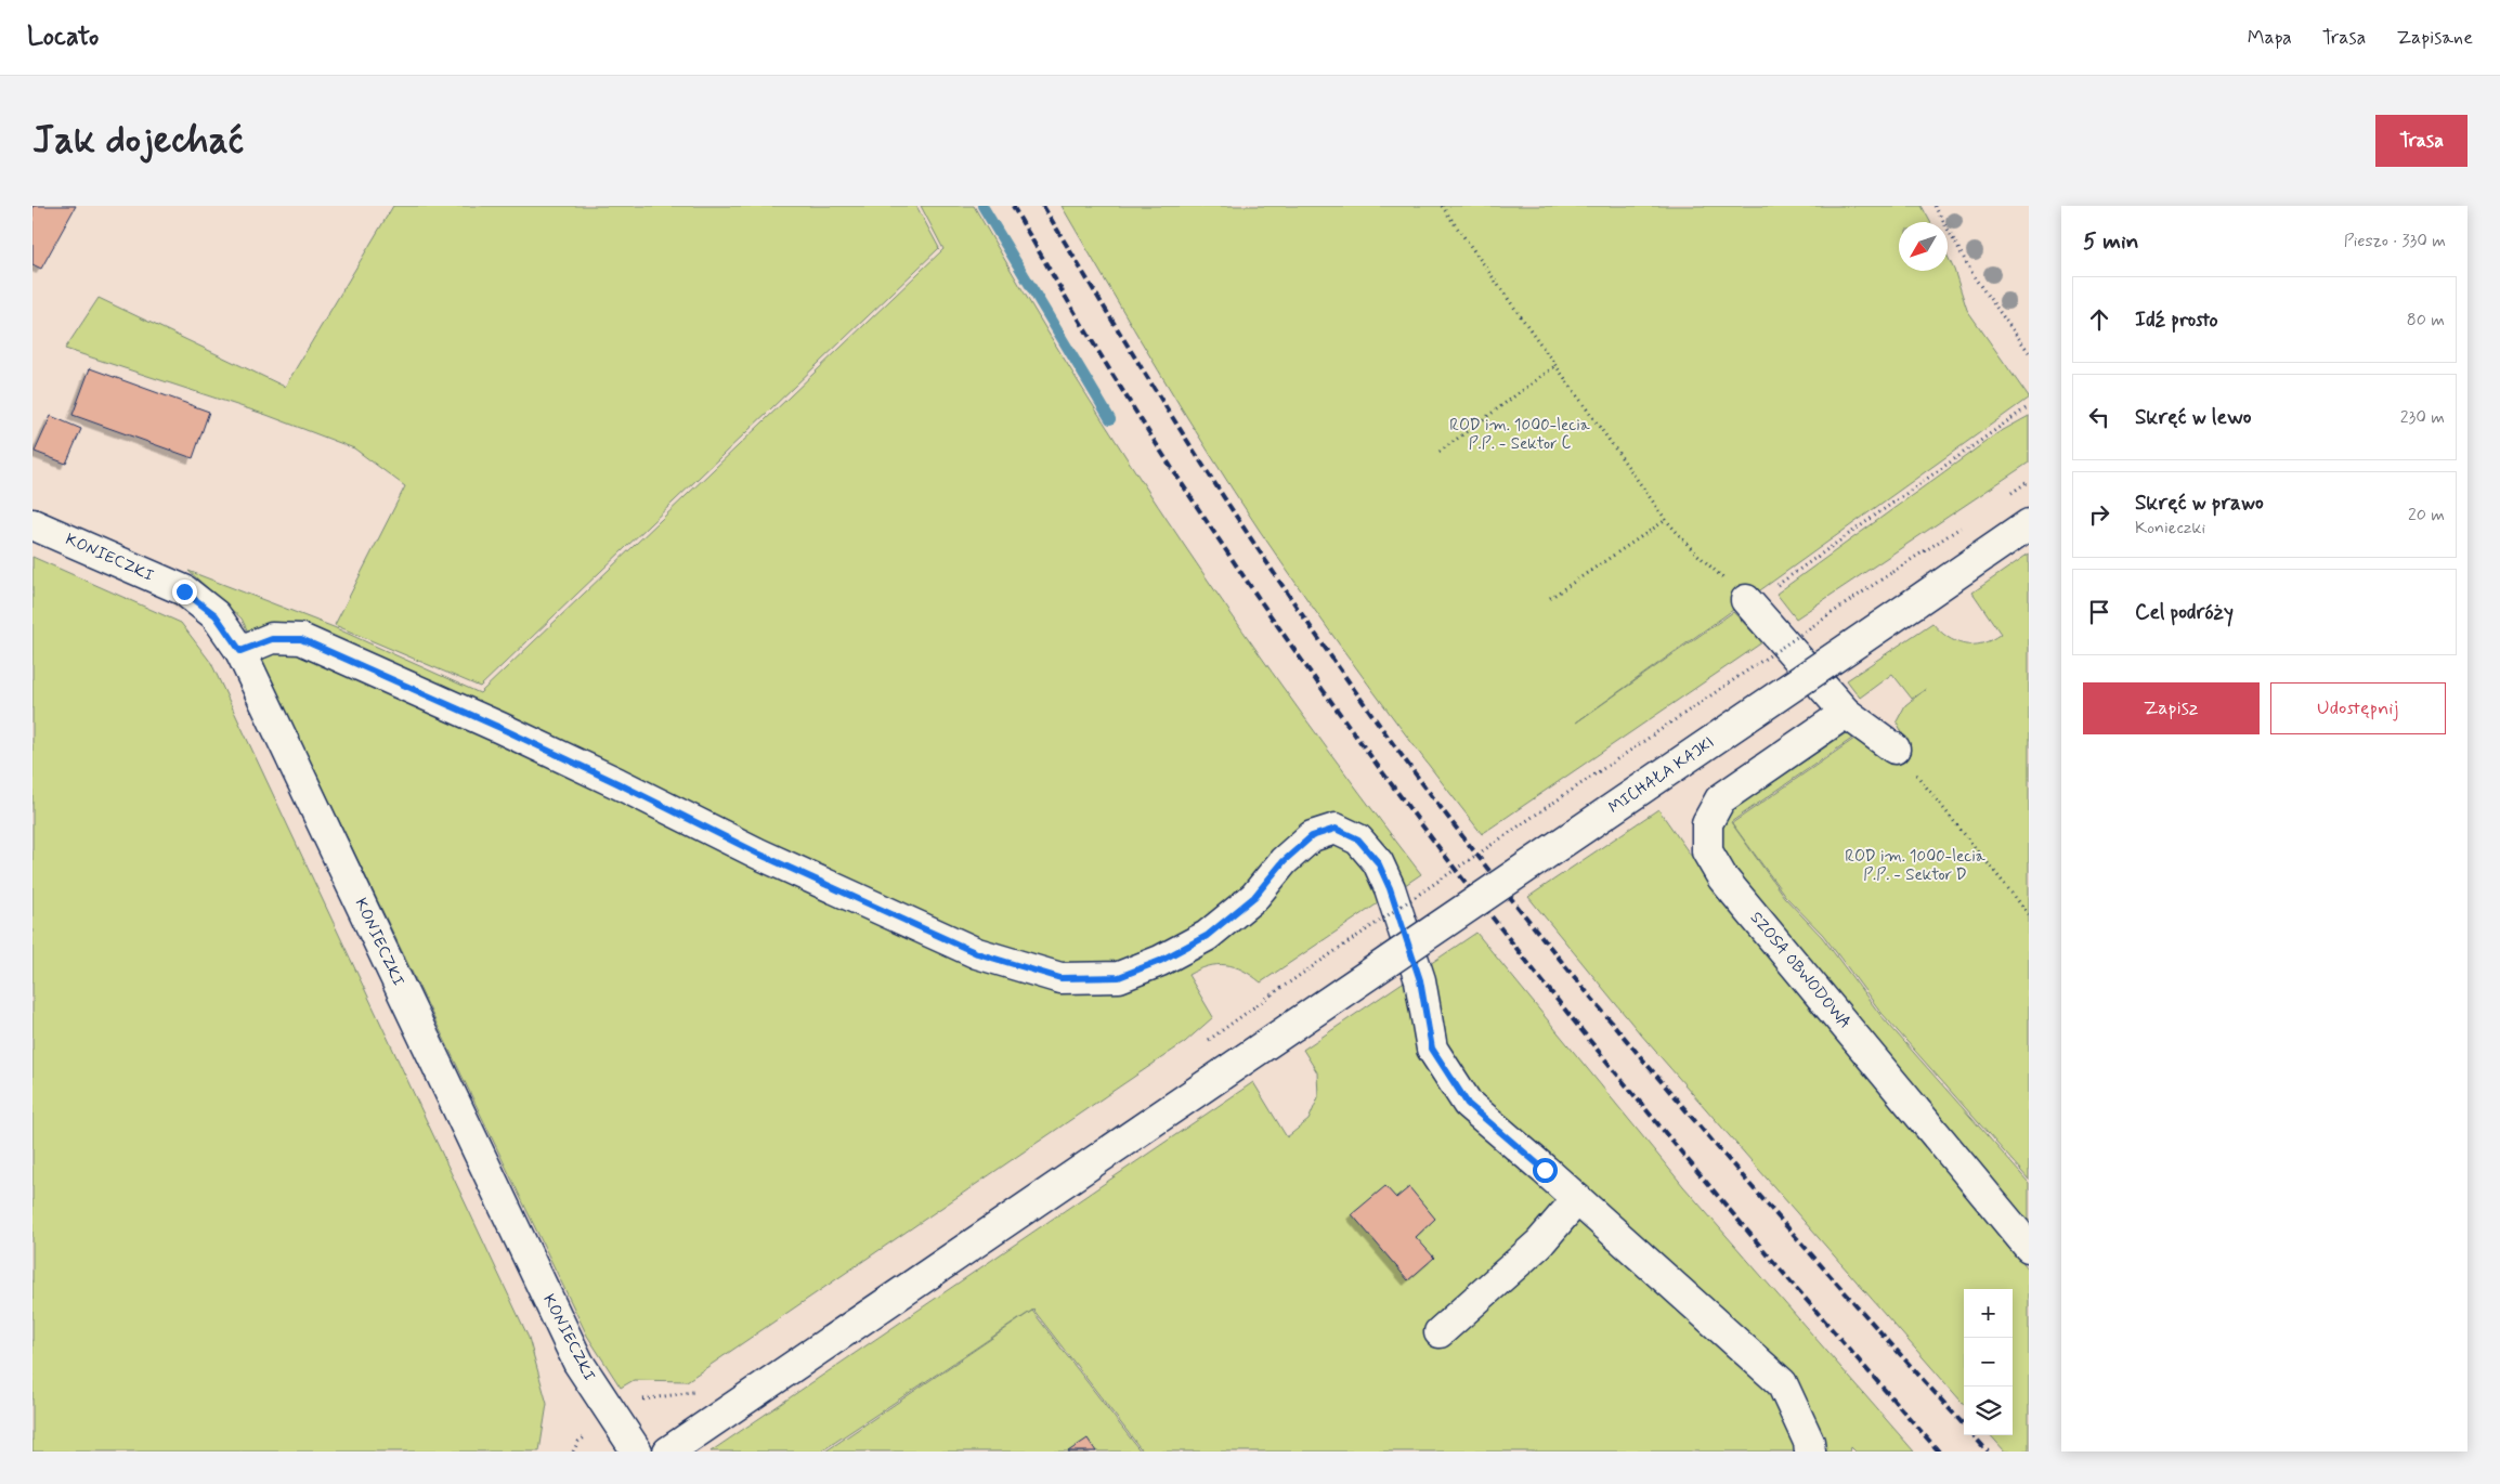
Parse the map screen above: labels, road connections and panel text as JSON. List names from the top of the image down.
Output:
{
  "streets": {
    "street": ["KONIECZKI", "MICHAŁA KAJKI", "SZOSA OBWODOWA"]
  },
  "parks": ["ROD im. 1000-lecia P.P. - Sektor C", "ROD im. 1000-lecia P.P. - Sektor D"],
  "north": "bottom left",
  "page": {
    "header": "Locato",
    "nav": ["Mapa", "Trasa", "Zapisane"],
    "buttons": [
      "Trasa",
      ["Zapisz", "Udostępnij"]
    ],
    "title": "Jak dojechać",
    "heading": ["5 min", "Pieszo · 330 m"],
    "list": [
      ["Idź prosto", "80 m"],
      ["Skręć w lewo", "230 m"],
      ["Skręć w prawo", "Konieczki", "20 m"],
      "Cel podróży"
    ],
    "map_buttons": ["+", "−"]
  }
}
